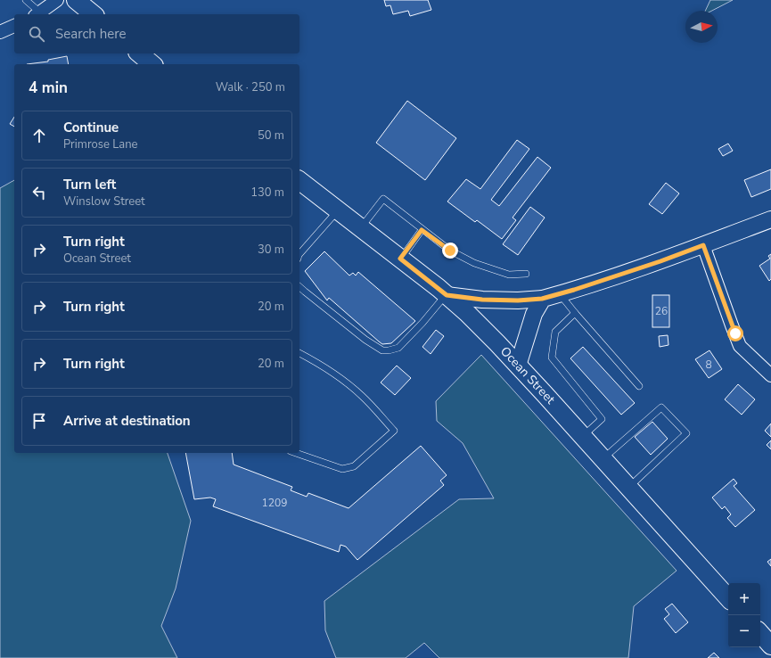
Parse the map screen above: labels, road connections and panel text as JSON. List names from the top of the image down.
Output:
{
  "streets": {
    "main road": ["Ocean Street"]
  },
  "house_numbers": ["26", "8", "1209"],
  "north": "right",
  "page": {
    "search": "Search here",
    "heading": ["4 min", "Walk · 250 m"],
    "list": [
      ["Continue", "Primrose Lane", "50 m"],
      ["Turn left", "Winslow Street", "130 m"],
      ["Turn right", "Ocean Street", "30 m"],
      ["Turn right", "20 m"],
      ["Turn right", "20 m"],
      "Arrive at destination"
    ],
    "map_buttons": ["+", "−"]
  }
}
